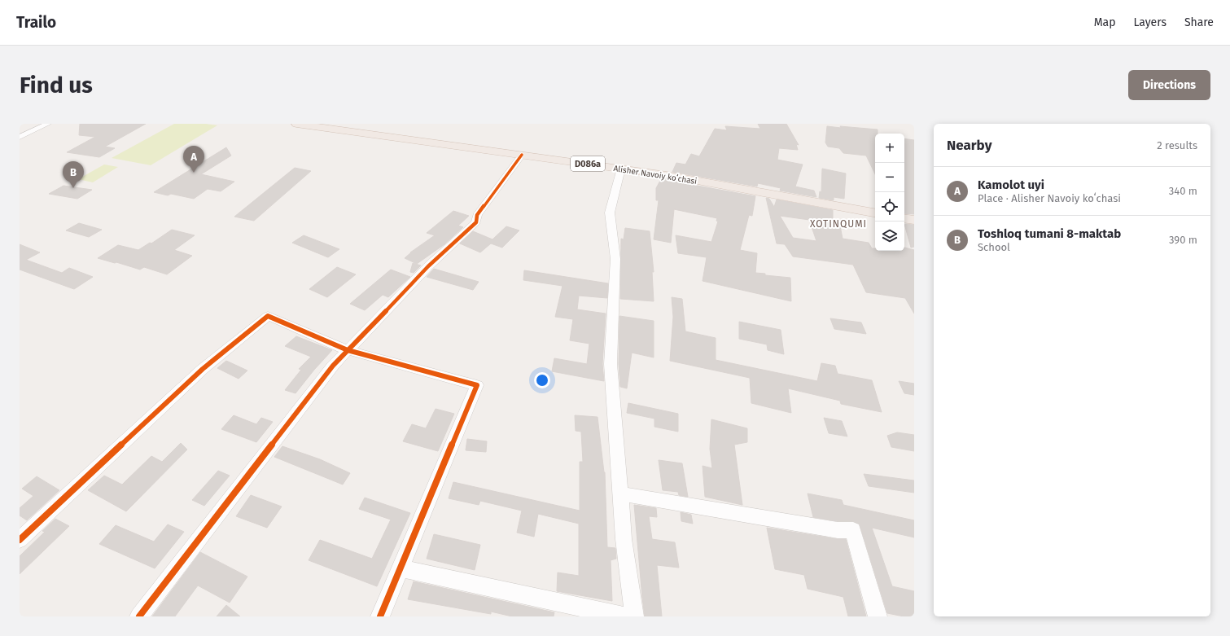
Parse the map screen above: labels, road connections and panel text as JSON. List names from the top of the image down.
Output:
{
  "streets": {
    "main road": ["D086a", "Alisher Navoiy koʻchasi"]
  },
  "districts": ["XOTINQUMI"],
  "page": {
    "header": "Trailo",
    "nav": ["Map", "Layers", "Share"],
    "buttons": "Directions",
    "title": "Find us",
    "heading": ["Nearby", "2 results"],
    "map_buttons": ["+", "−"],
    "pins": ["A", "B"],
    "list": [
      {
        "mark": "A",
        "name": "Kamolot uyi",
        "note": "Place · Alisher Navoiy koʻchasi",
        "value": "340 m"
      },
      {
        "mark": "B",
        "name": "Toshloq tumani 8-maktab",
        "note": "School",
        "value": "390 m"
      }
    ]
  }
}
